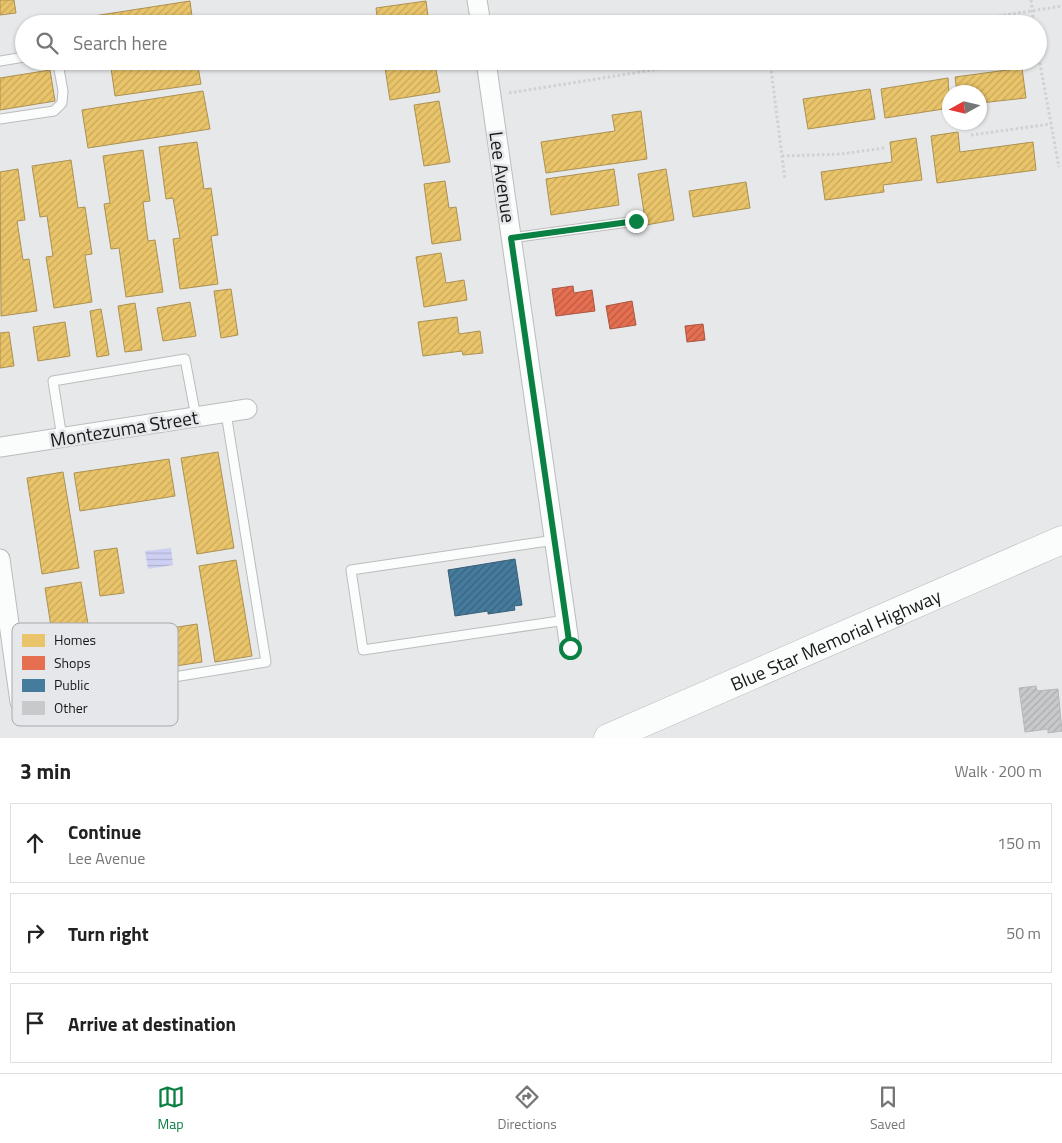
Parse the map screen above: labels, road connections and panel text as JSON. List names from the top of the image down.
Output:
{
  "streets": {
    "highway": ["Blue Star Memorial Highway"],
    "street": ["Lee Avenue", "Montezuma Street"]
  },
  "legend": [
    "Homes",
    "Shops",
    "Public",
    "Other"
  ],
  "north": "left",
  "page": {
    "search": "Search here",
    "heading": ["3 min", "Walk · 200 m"],
    "list": [
      ["Continue", "Lee Avenue", "150 m"],
      ["Turn right", "50 m"],
      "Arrive at destination"
    ],
    "nav": ["Map", "Directions", "Saved"]
  }
}
